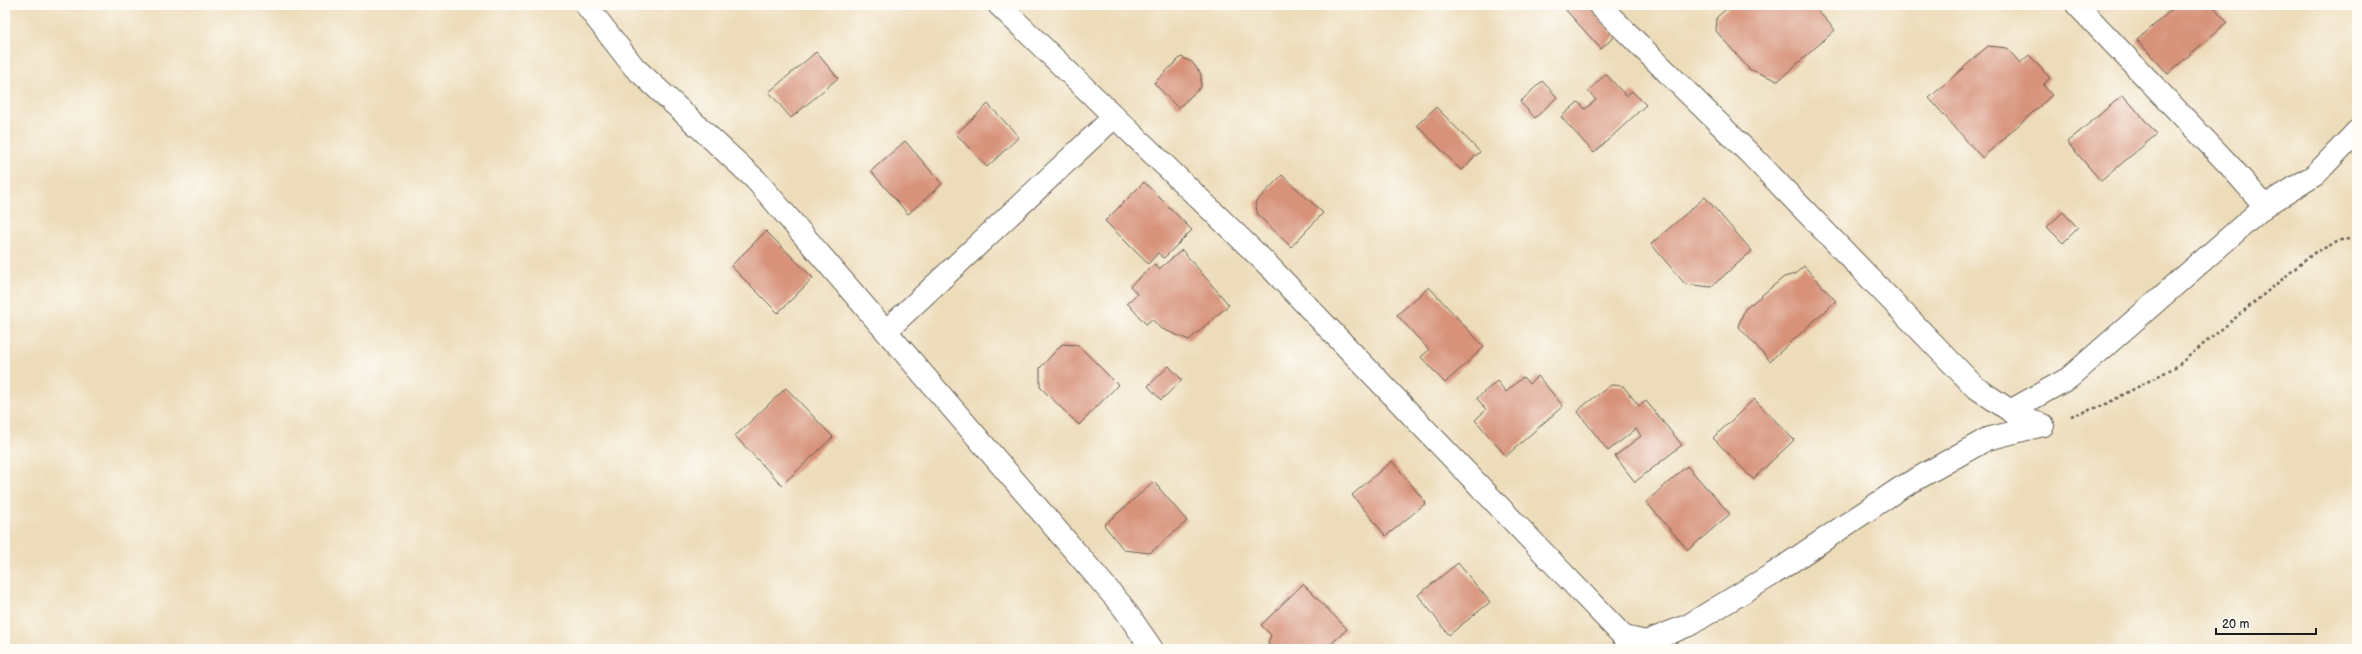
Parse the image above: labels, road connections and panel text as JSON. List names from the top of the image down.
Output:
{
  "scale_bar": "20 m"
}
